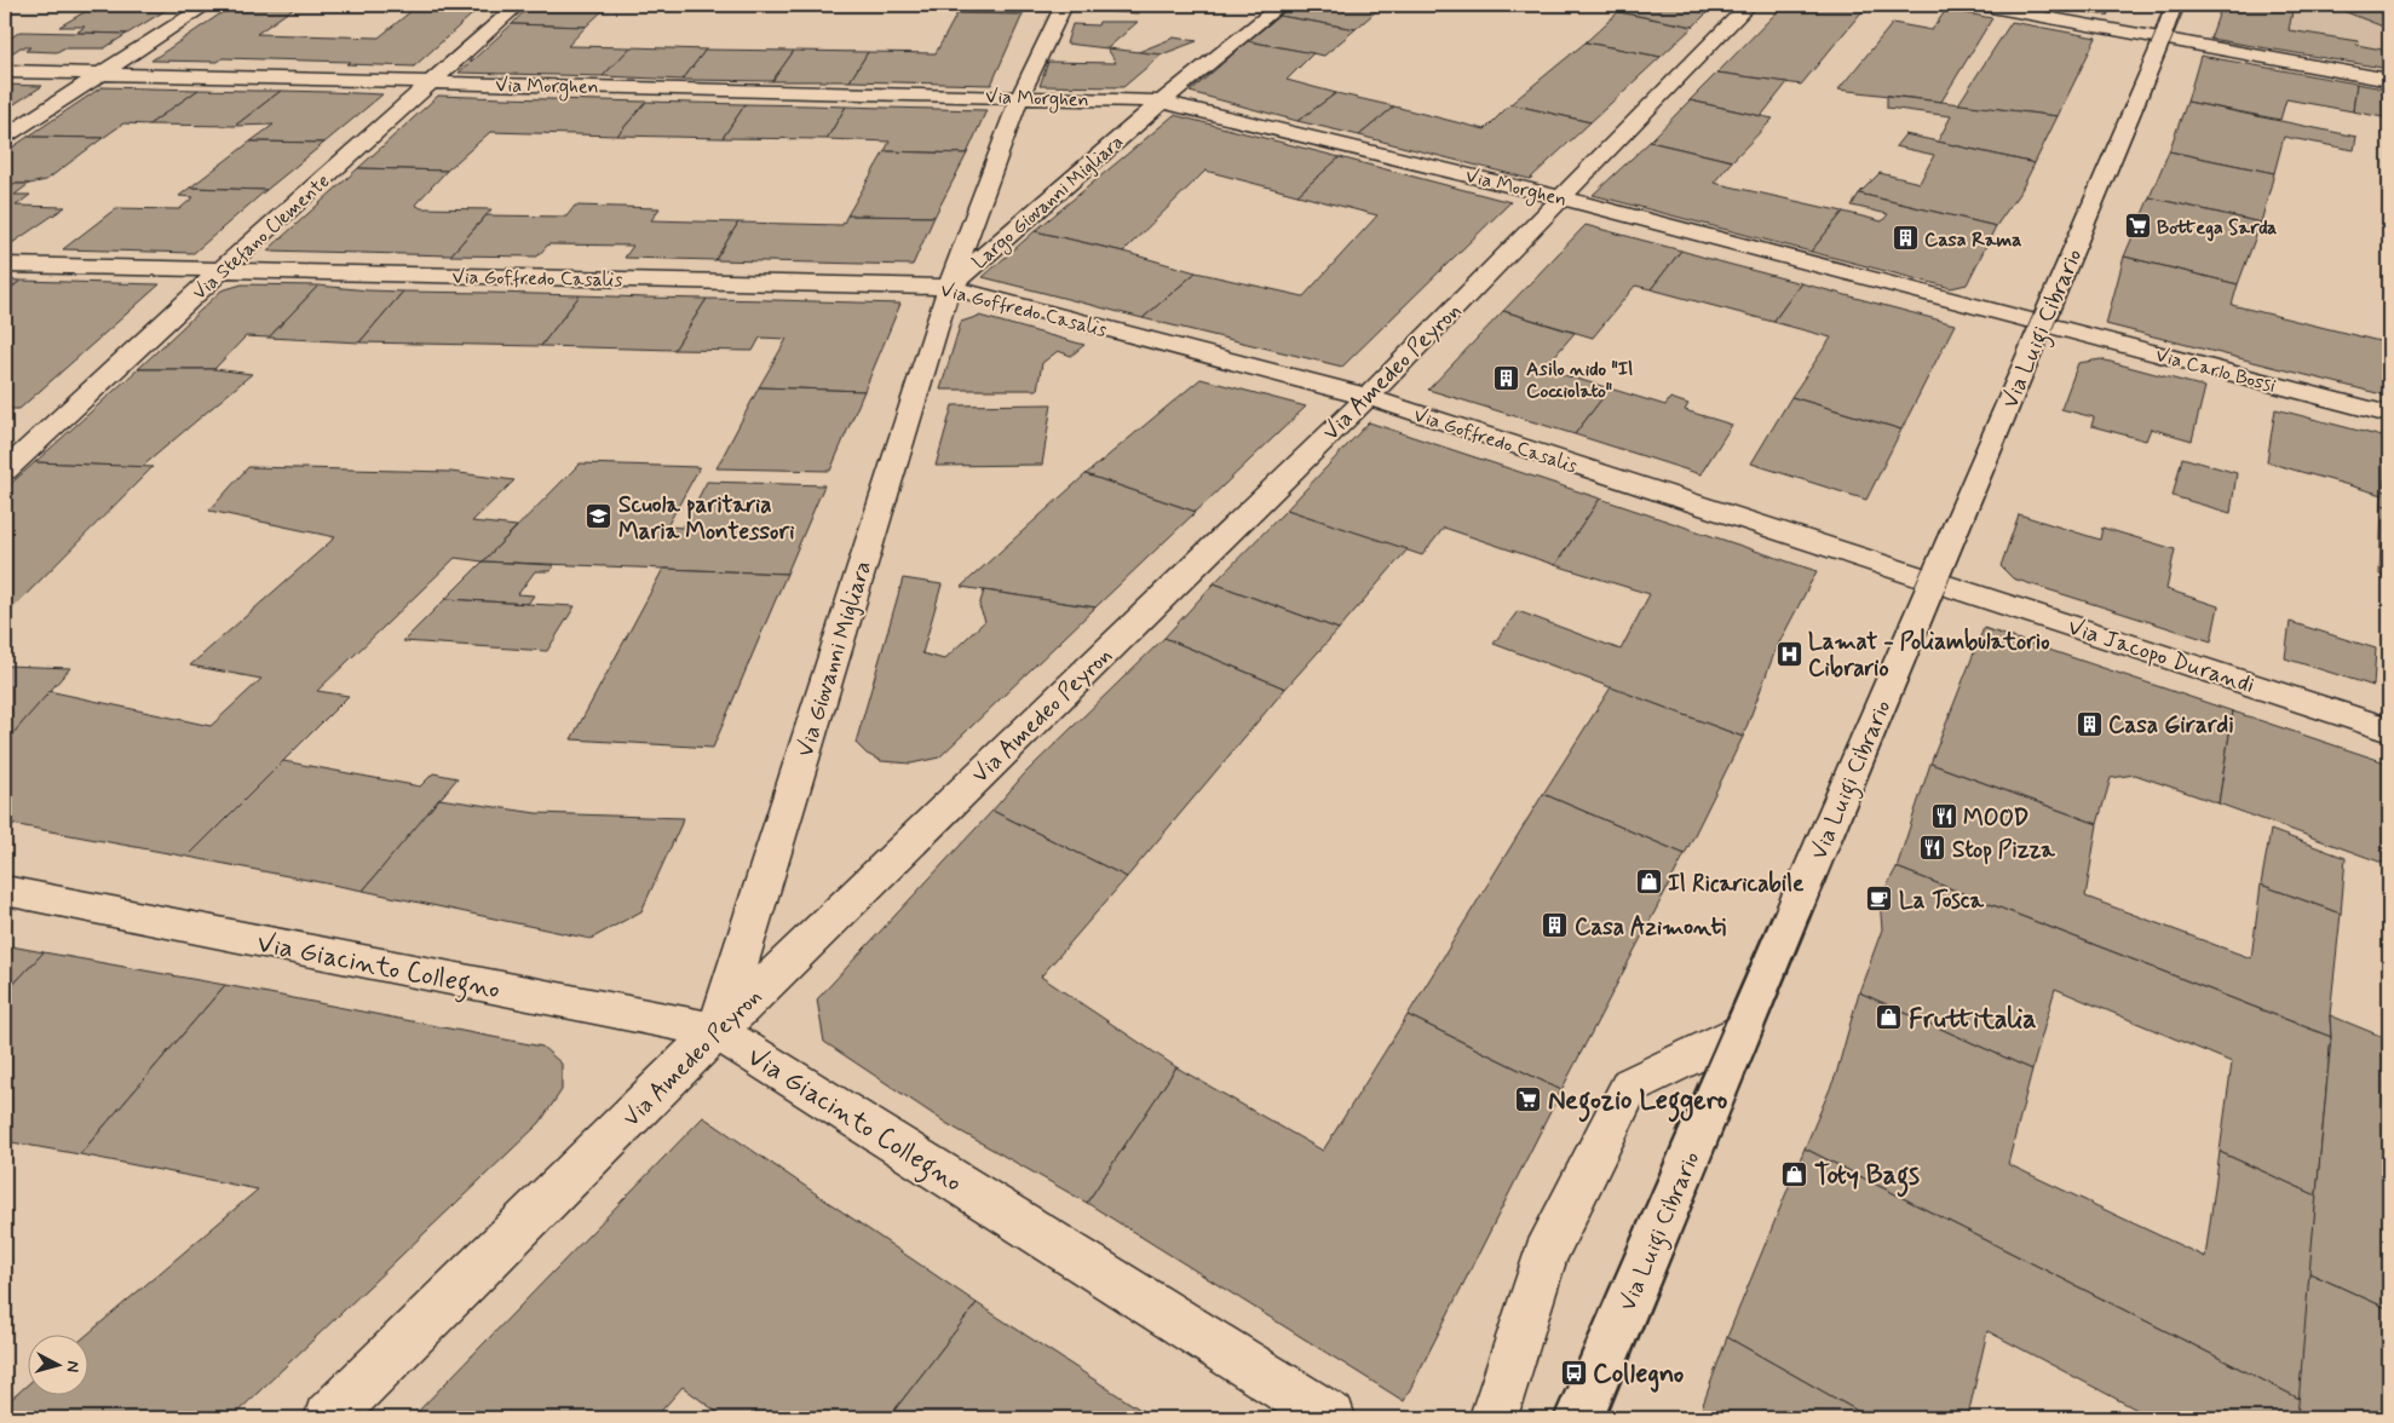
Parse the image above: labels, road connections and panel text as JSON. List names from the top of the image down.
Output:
{
  "streets": {
    "street": [
      "Via Morghen",
      "Largo Giovanni Migliara",
      "Via Stefano Clemente",
      "Via Goffredo Casalis",
      "Via Luigi Cibrario",
      "Via Carlo Bossi",
      "Via Amedeo Peyron",
      "Via Jacopo Durandi",
      "Via Giovanni Migliara",
      "Via Giacinto Collegno"
    ]
  },
  "crossings": [
    ["Via Morghen", "Largo Giovanni Migliara"],
    ["Via Morghen", "Via Stefano Clemente"],
    ["Via Morghen", "Via Luigi Cibrario"],
    ["Via Morghen", "Via Carlo Bossi"],
    ["Via Morghen", "Via Amedeo Peyron"],
    ["Largo Giovanni Migliara", "Via Goffredo Casalis"],
    ["Largo Giovanni Migliara", "Via Giovanni Migliara"],
    ["Via Stefano Clemente", "Via Goffredo Casalis"],
    ["Via Goffredo Casalis", "Via Luigi Cibrario"],
    ["Via Goffredo Casalis", "Via Amedeo Peyron"],
    ["Via Goffredo Casalis", "Via Jacopo Durandi"],
    ["Via Goffredo Casalis", "Via Giovanni Migliara"],
    ["Via Luigi Cibrario", "Via Carlo Bossi"],
    ["Via Luigi Cibrario", "Via Jacopo Durandi"],
    ["Via Amedeo Peyron", "Via Giovanni Migliara"],
    ["Via Amedeo Peyron", "Via Giacinto Collegno"],
    ["Via Giovanni Migliara", "Via Giacinto Collegno"]
  ],
  "places": {
    "supermarket": ["Bottega Sarda", "Negozio Leggero"],
    "building": [
      "Casa Rama",
      "Asilo nido \"Il Cocciolato\"",
      "Casa Girardi",
      "Casa Azimonti"
    ],
    "school or university": ["Scuola paritaria Maria Montessori"],
    "hospital": ["Lamat - Poliambulatorio Cibrario"],
    "restaurant": ["MOOD", "Stop Pizza"],
    "shop": ["Il Ricaricabile", "Fruttitalia", "Toty Bags"],
    "cafe": ["La Tosca"],
    "bus stop": ["Collegno"]
  },
  "north": "right"
}
